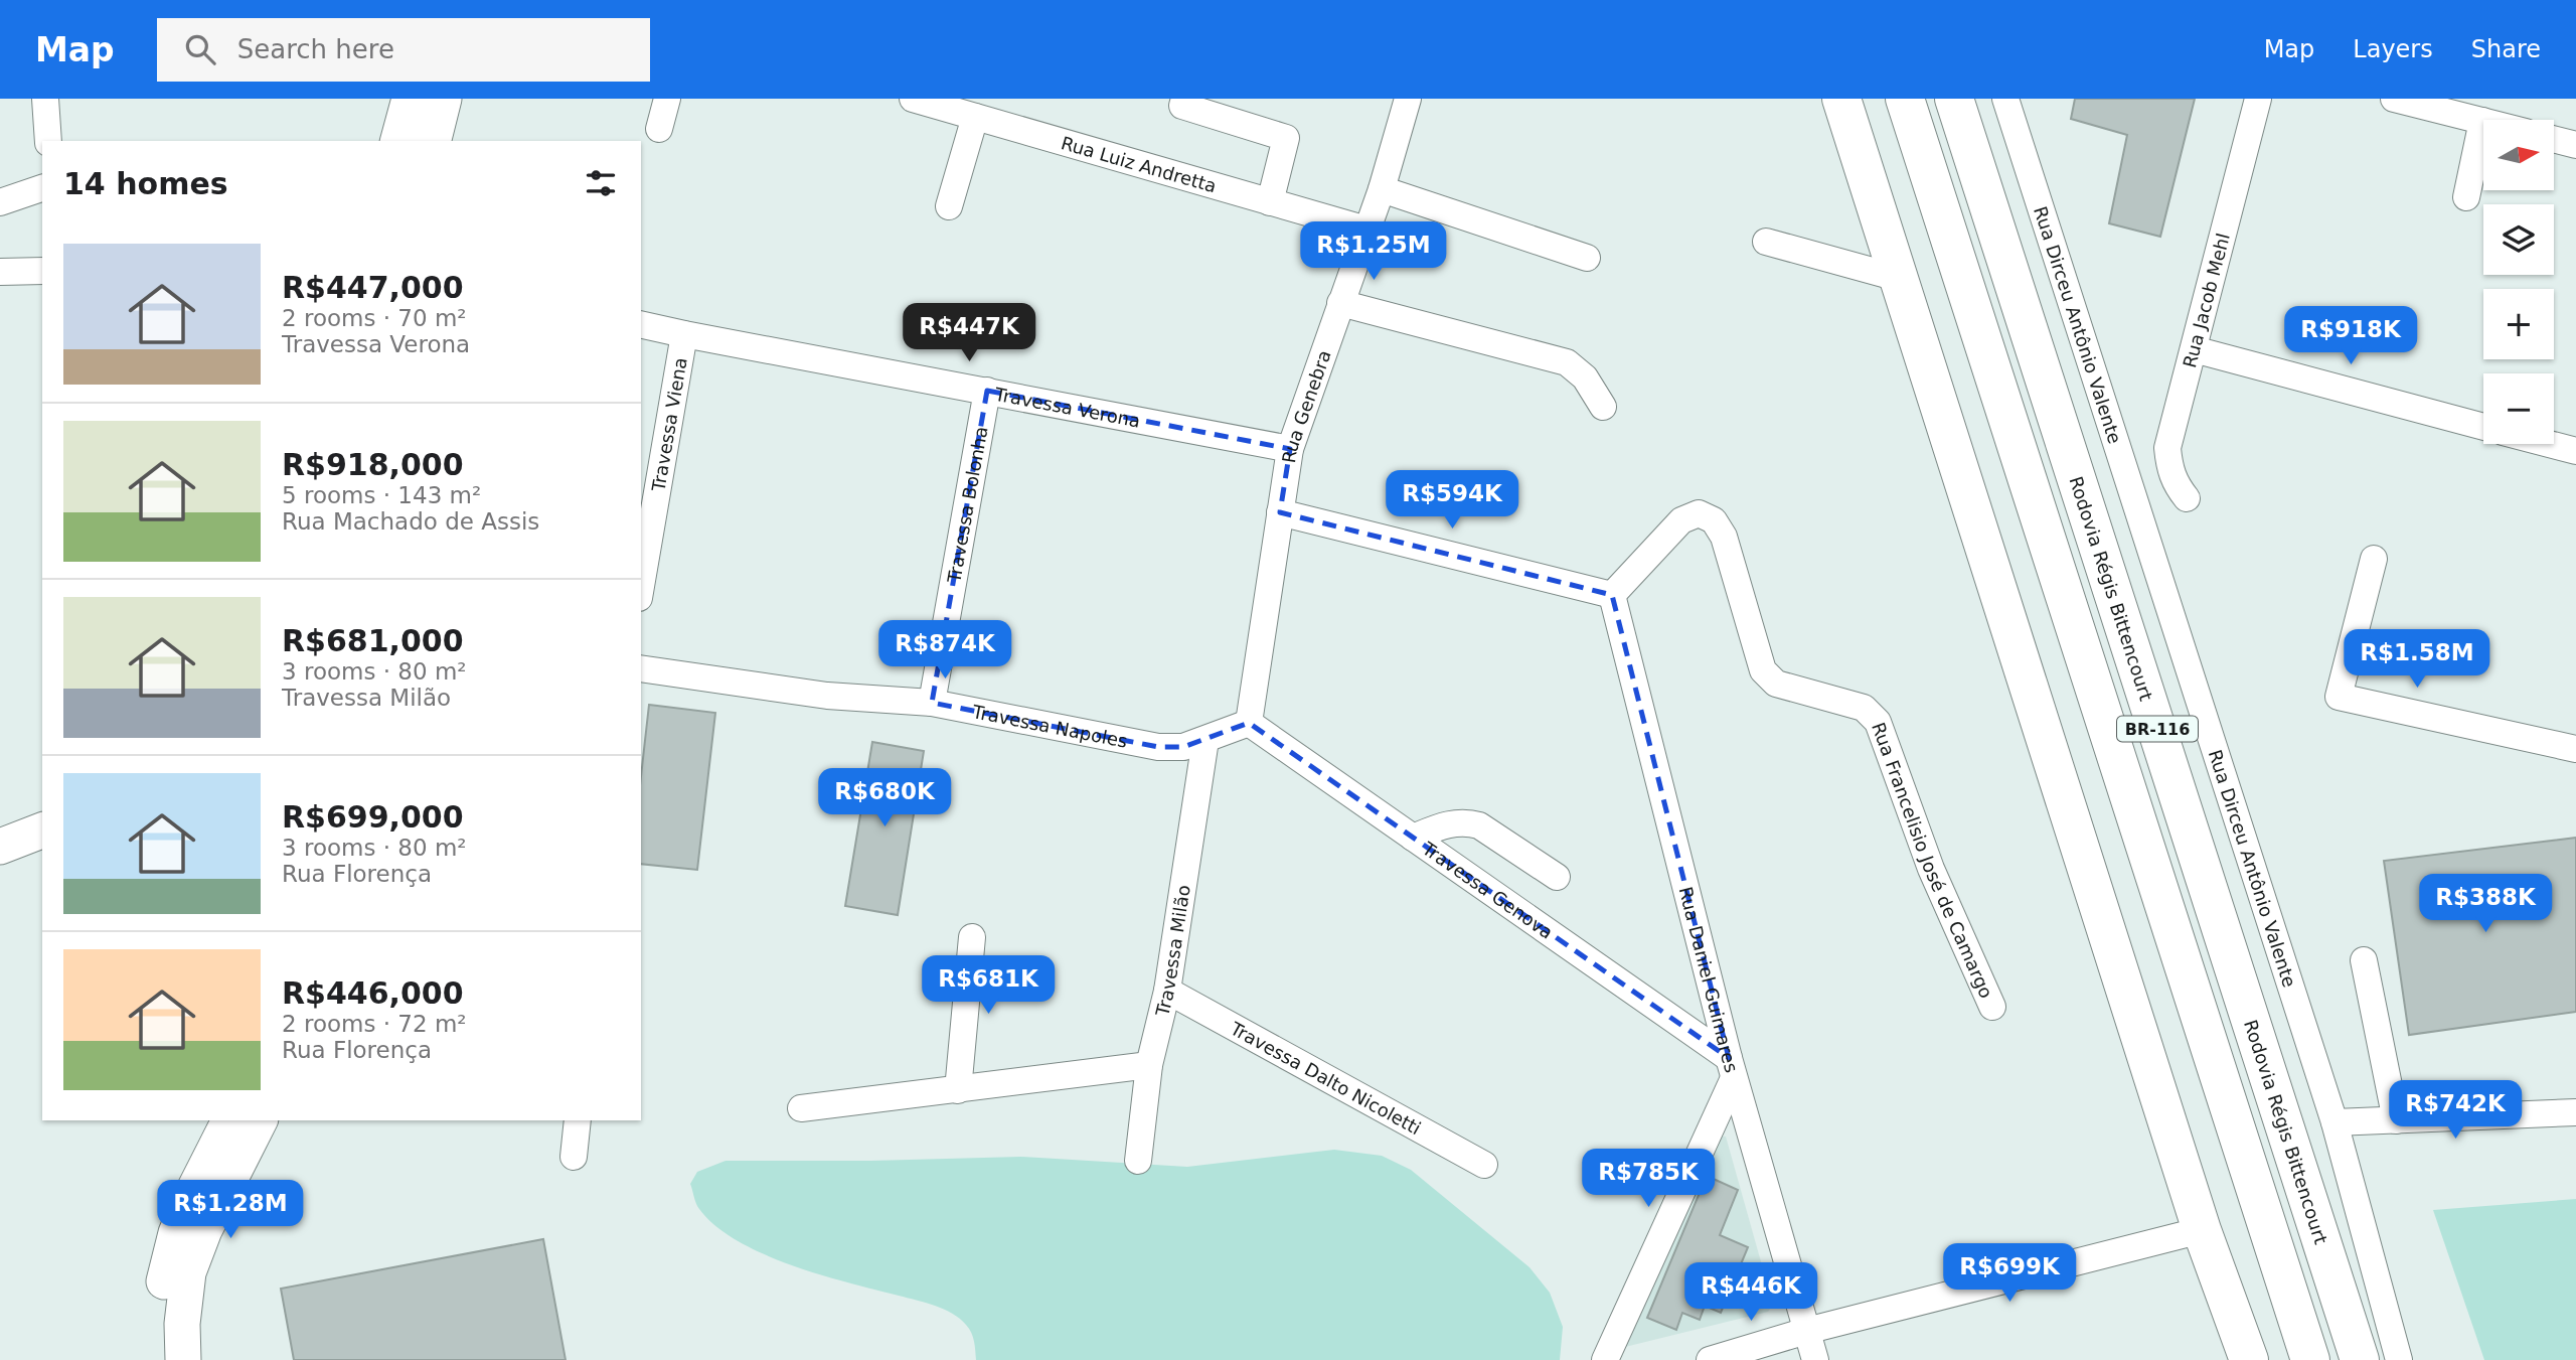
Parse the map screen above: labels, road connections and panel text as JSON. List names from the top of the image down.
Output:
{
  "streets": {
    "highway": ["Rodovia Régis Bittencourt", "BR-116"],
    "street": [
      "Rua Luiz Andretta",
      "Rua Jacob Mehl",
      "Rua Dirceu Antônio Valente",
      "Rua Genebra",
      "Travessa Verona",
      "Travessa Viena",
      "Travessa Bolonha",
      "Travessa Napoles",
      "Rua Francelisio José de Camargo",
      "Travessa Genova",
      "Travessa Milão",
      "Rua Daniel Guimares",
      "Travessa Dalto Nicoletti"
    ]
  },
  "crossings": [
    ["Rua Luiz Andretta", "Rua Genebra"],
    ["Rua Genebra", "Travessa Verona"],
    ["Rua Genebra", "Travessa Napoles"],
    ["Rua Genebra", "Travessa Genova"],
    ["Travessa Verona", "Travessa Viena"],
    ["Travessa Verona", "Travessa Bolonha"],
    ["Travessa Bolonha", "Travessa Napoles"],
    ["Travessa Napoles", "Travessa Genova"],
    ["Travessa Napoles", "Travessa Milão"],
    ["Rua Francelisio José de Camargo", "Rua Daniel Guimares"],
    ["Travessa Genova", "Rua Daniel Guimares"],
    ["Travessa Milão", "Travessa Dalto Nicoletti"]
  ],
  "north": "right",
  "page": {
    "header": "Map",
    "search": "Search here",
    "nav": ["Map", "Layers", "Share"],
    "map_buttons": ["+", "−"],
    "heading": "14 homes",
    "price": [
      "R$1.25M",
      "R$447K",
      "R$918K",
      "R$594K",
      "R$874K",
      "R$1.58M",
      "R$680K",
      "R$388K",
      "R$681K",
      "R$742K",
      "R$785K",
      "R$1.28M",
      "R$699K",
      "R$446K"
    ],
    "list": [
      {
        "name": "R$447,000",
        "note": "2 rooms · 70 m² · Travessa Verona"
      },
      {
        "name": "R$918,000",
        "note": "5 rooms · 143 m² · Rua Machado de Assis"
      },
      {
        "name": "R$681,000",
        "note": "3 rooms · 80 m² · Travessa Milão"
      },
      {
        "name": "R$699,000",
        "note": "3 rooms · 80 m² · Rua Florença"
      },
      {
        "name": "R$446,000",
        "note": "2 rooms · 72 m² · Rua Florença"
      }
    ]
  }
}
